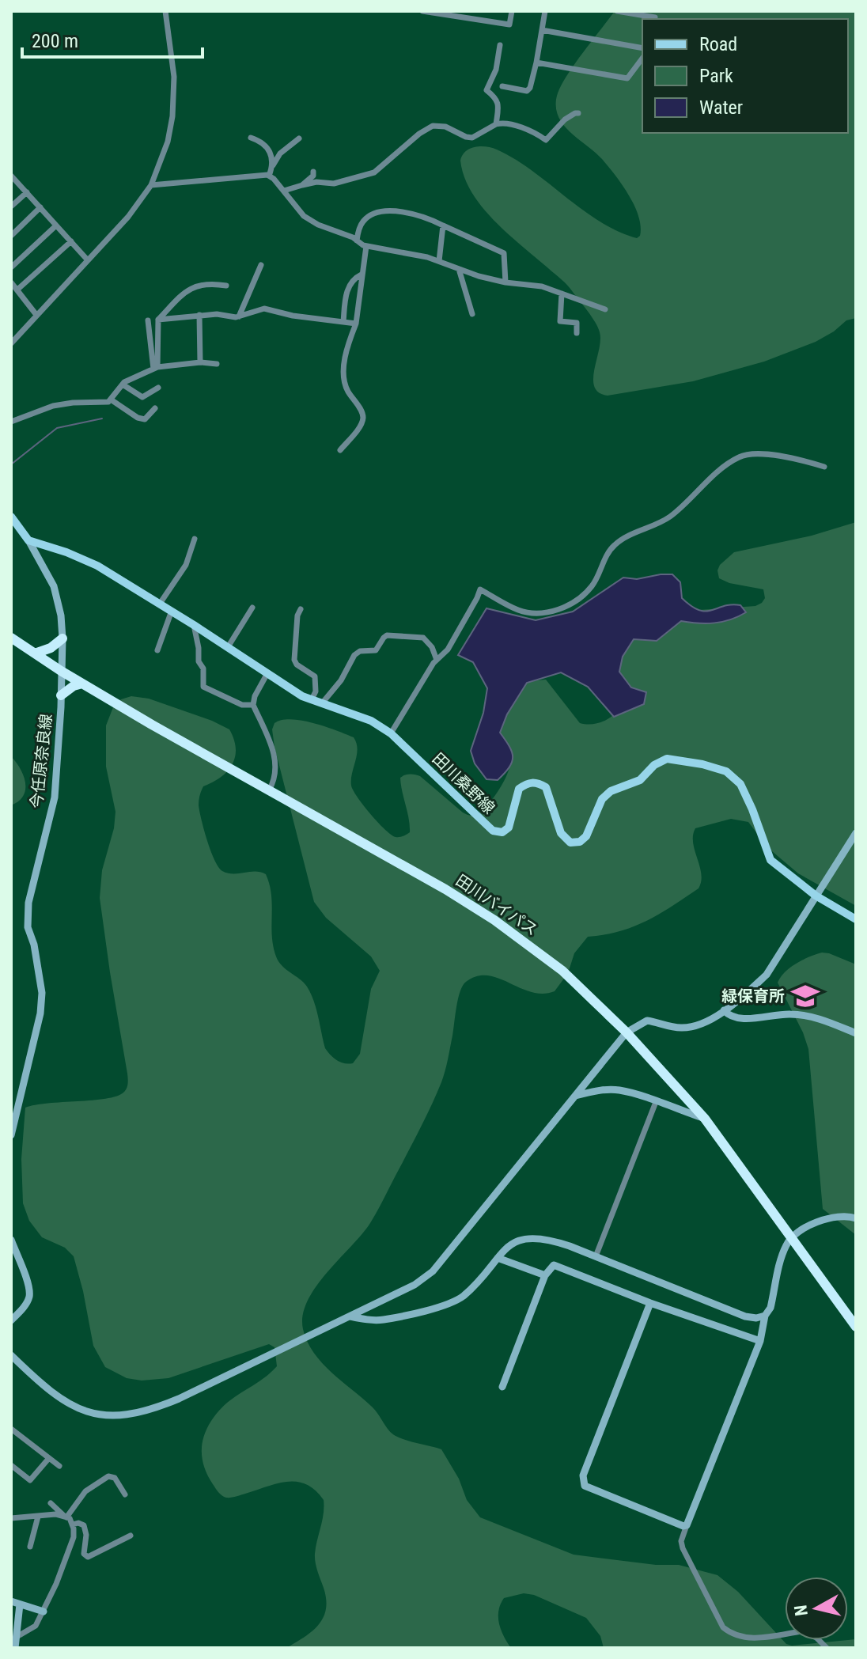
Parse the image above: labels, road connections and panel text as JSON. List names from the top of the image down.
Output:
{
  "streets": {
    "highway": ["田川バイパス"],
    "main road": ["田川桑野線"],
    "street": ["今任原奈良線"]
  },
  "crossings": [
    ["今任原奈良線", "田川桑野線"],
    ["今任原奈良線", "田川バイパス"]
  ],
  "places": {
    "school or university": ["緑保育所"]
  },
  "legend": ["Road", "Park", "Water"],
  "scale_bar": "200 m",
  "north": "left"
}
